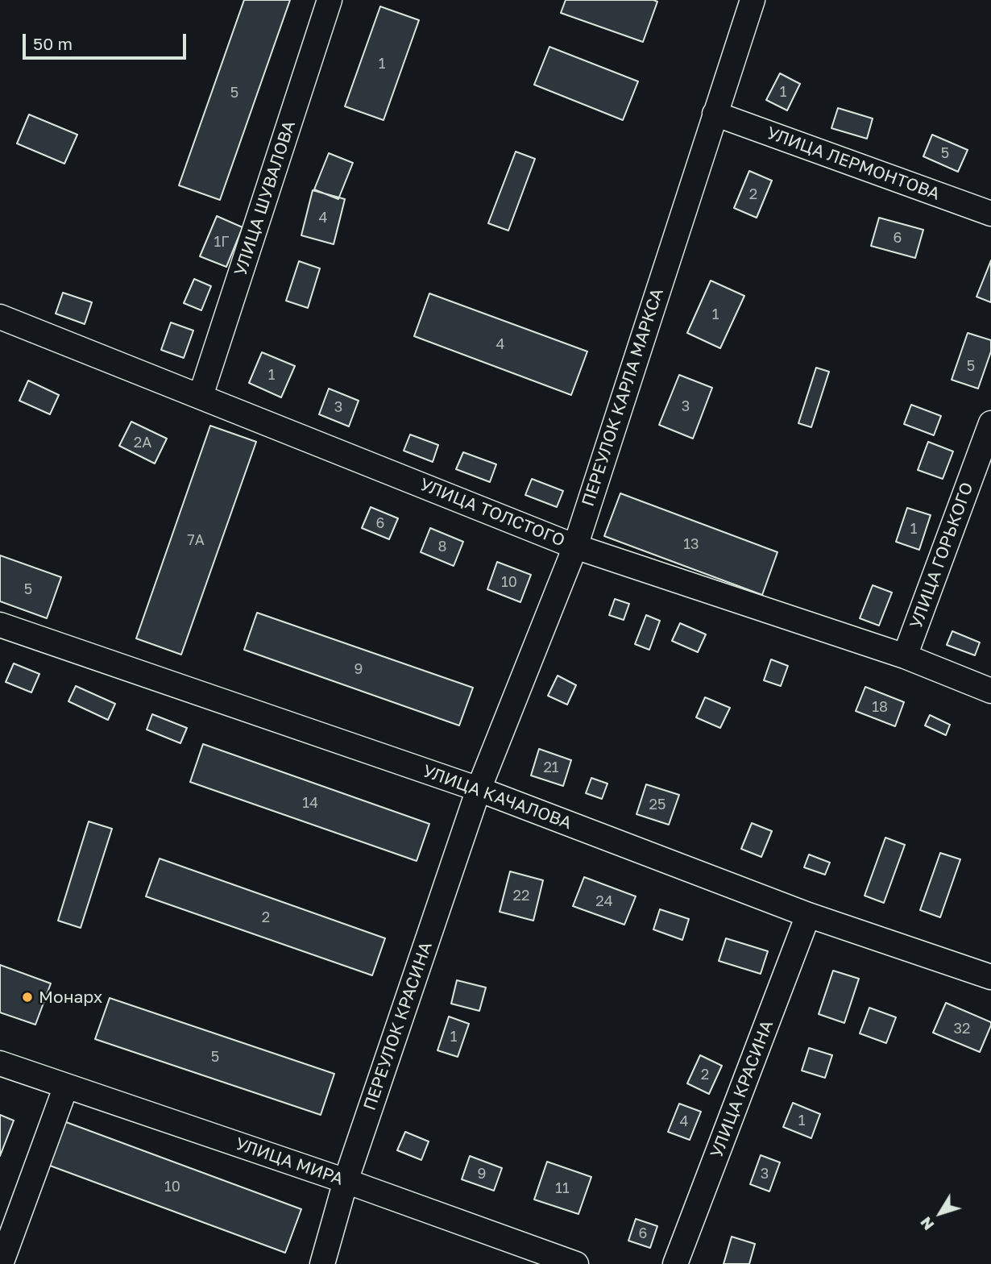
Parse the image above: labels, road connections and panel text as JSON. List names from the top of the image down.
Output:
{
  "streets": {
    "street": [
      "УЛИЦА ЛЕРМОНТОВА",
      "УЛИЦА ШУВАЛОВА",
      "ПЕРЕУЛОК КАРЛА МАРКСА",
      "УЛИЦА ТОЛСТОГО",
      "УЛИЦА ГОРЬКОГО",
      "УЛИЦА КАЧАЛОВА",
      "ПЕРЕУЛОК КРАСИНА",
      "УЛИЦА КРАСИНА",
      "УЛИЦА МИРА"
    ]
  },
  "crossings": [
    ["УЛИЦА ЛЕРМОНТОВА", "ПЕРЕУЛОК КАРЛА МАРКСА"],
    ["УЛИЦА ШУВАЛОВА", "УЛИЦА ТОЛСТОГО"],
    ["ПЕРЕУЛОК КАРЛА МАРКСА", "УЛИЦА ТОЛСТОГО"],
    ["ПЕРЕУЛОК КАРЛА МАРКСА", "УЛИЦА КАЧАЛОВА"],
    ["ПЕРЕУЛОК КАРЛА МАРКСА", "ПЕРЕУЛОК КРАСИНА"],
    ["УЛИЦА ТОЛСТОГО", "УЛИЦА ГОРЬКОГО"],
    ["УЛИЦА КАЧАЛОВА", "ПЕРЕУЛОК КРАСИНА"],
    ["УЛИЦА КАЧАЛОВА", "УЛИЦА КРАСИНА"],
    ["ПЕРЕУЛОК КРАСИНА", "УЛИЦА МИРА"]
  ],
  "places": ["Монарх"],
  "house_numbers": [
    "1",
    "1",
    "5",
    "5",
    "2",
    "4",
    "6",
    "1Г",
    "1",
    "4",
    "5",
    "1",
    "3",
    "3",
    "2А",
    "6",
    "1",
    "7А",
    "13",
    "8",
    "10",
    "5",
    "9",
    "18",
    "21",
    "14",
    "25",
    "22",
    "24",
    "2",
    "32",
    "1",
    "5",
    "2",
    "1",
    "4",
    "9",
    "3",
    "10",
    "11",
    "6"
  ],
  "scale_bar": "50 m",
  "north": "bottom left"
}
